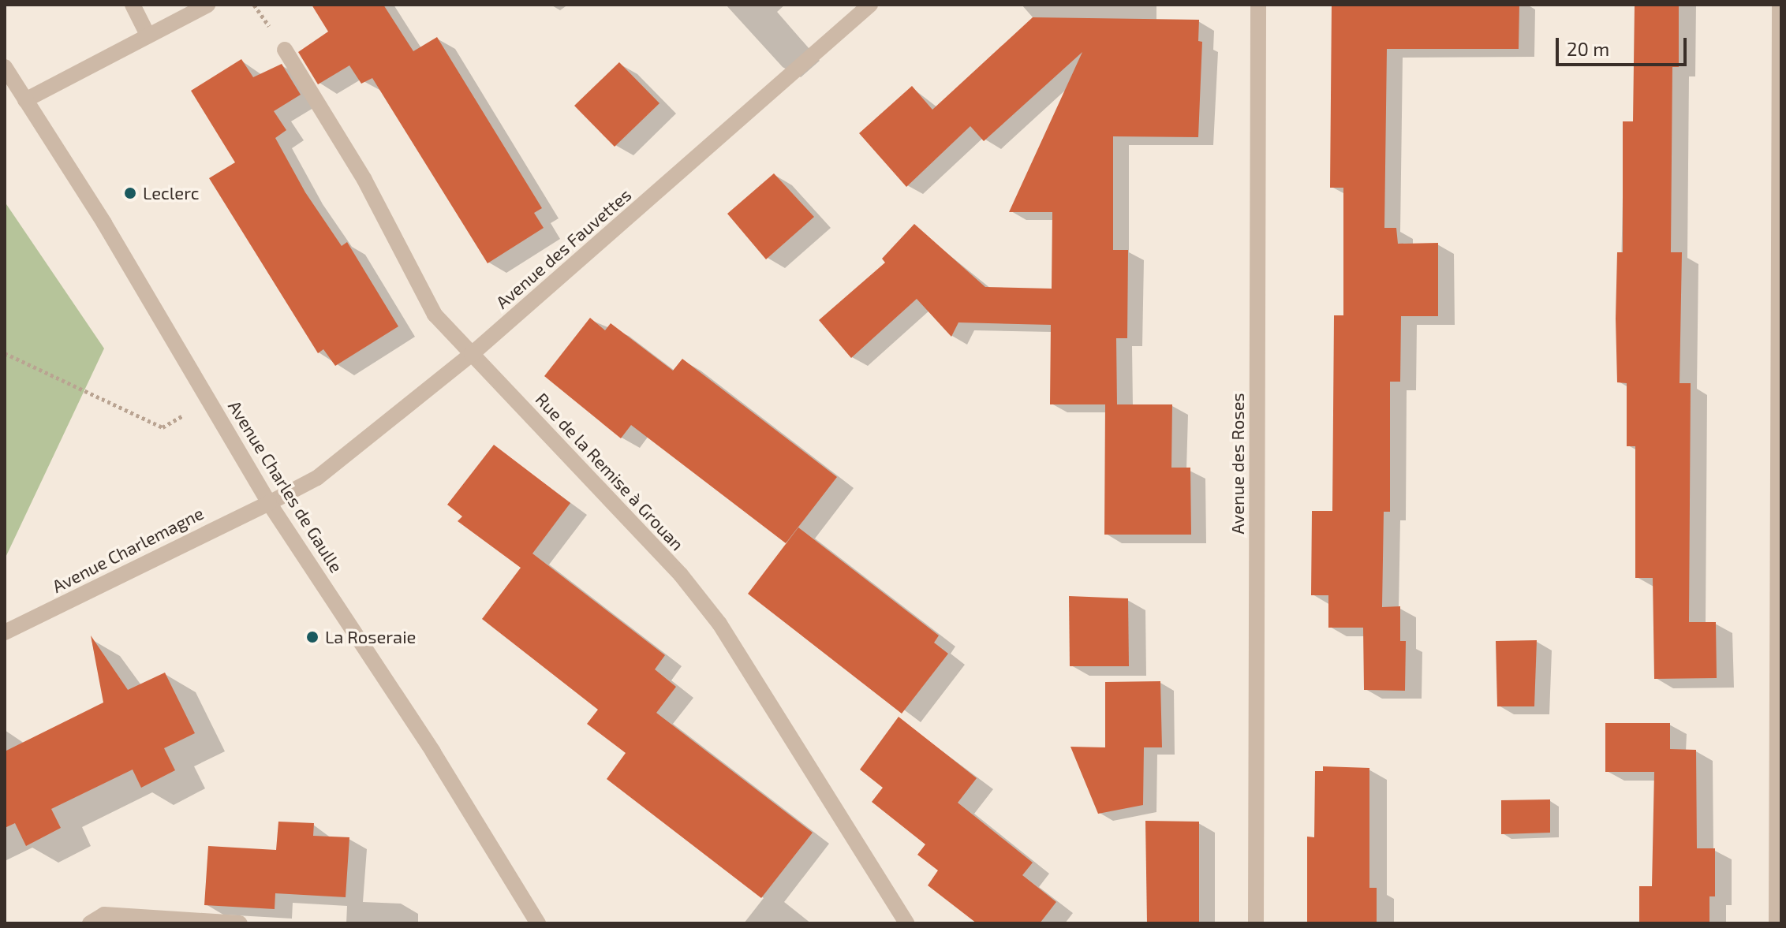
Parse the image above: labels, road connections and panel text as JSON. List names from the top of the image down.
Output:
{
  "streets": {
    "street": [
      "Avenue des Fauvettes",
      "Avenue des Roses",
      "Rue de la Remise à Grouan",
      "Avenue Charles de Gaulle",
      "Avenue Charlemagne"
    ]
  },
  "crossings": [
    ["Avenue des Fauvettes", "Rue de la Remise à Grouan"],
    ["Avenue des Fauvettes", "Avenue Charles de Gaulle"],
    ["Avenue des Fauvettes", "Avenue Charlemagne"],
    ["Avenue Charles de Gaulle", "Avenue Charlemagne"]
  ],
  "places": ["Leclerc", "La Roseraie"],
  "scale_bar": "20 m"
}
